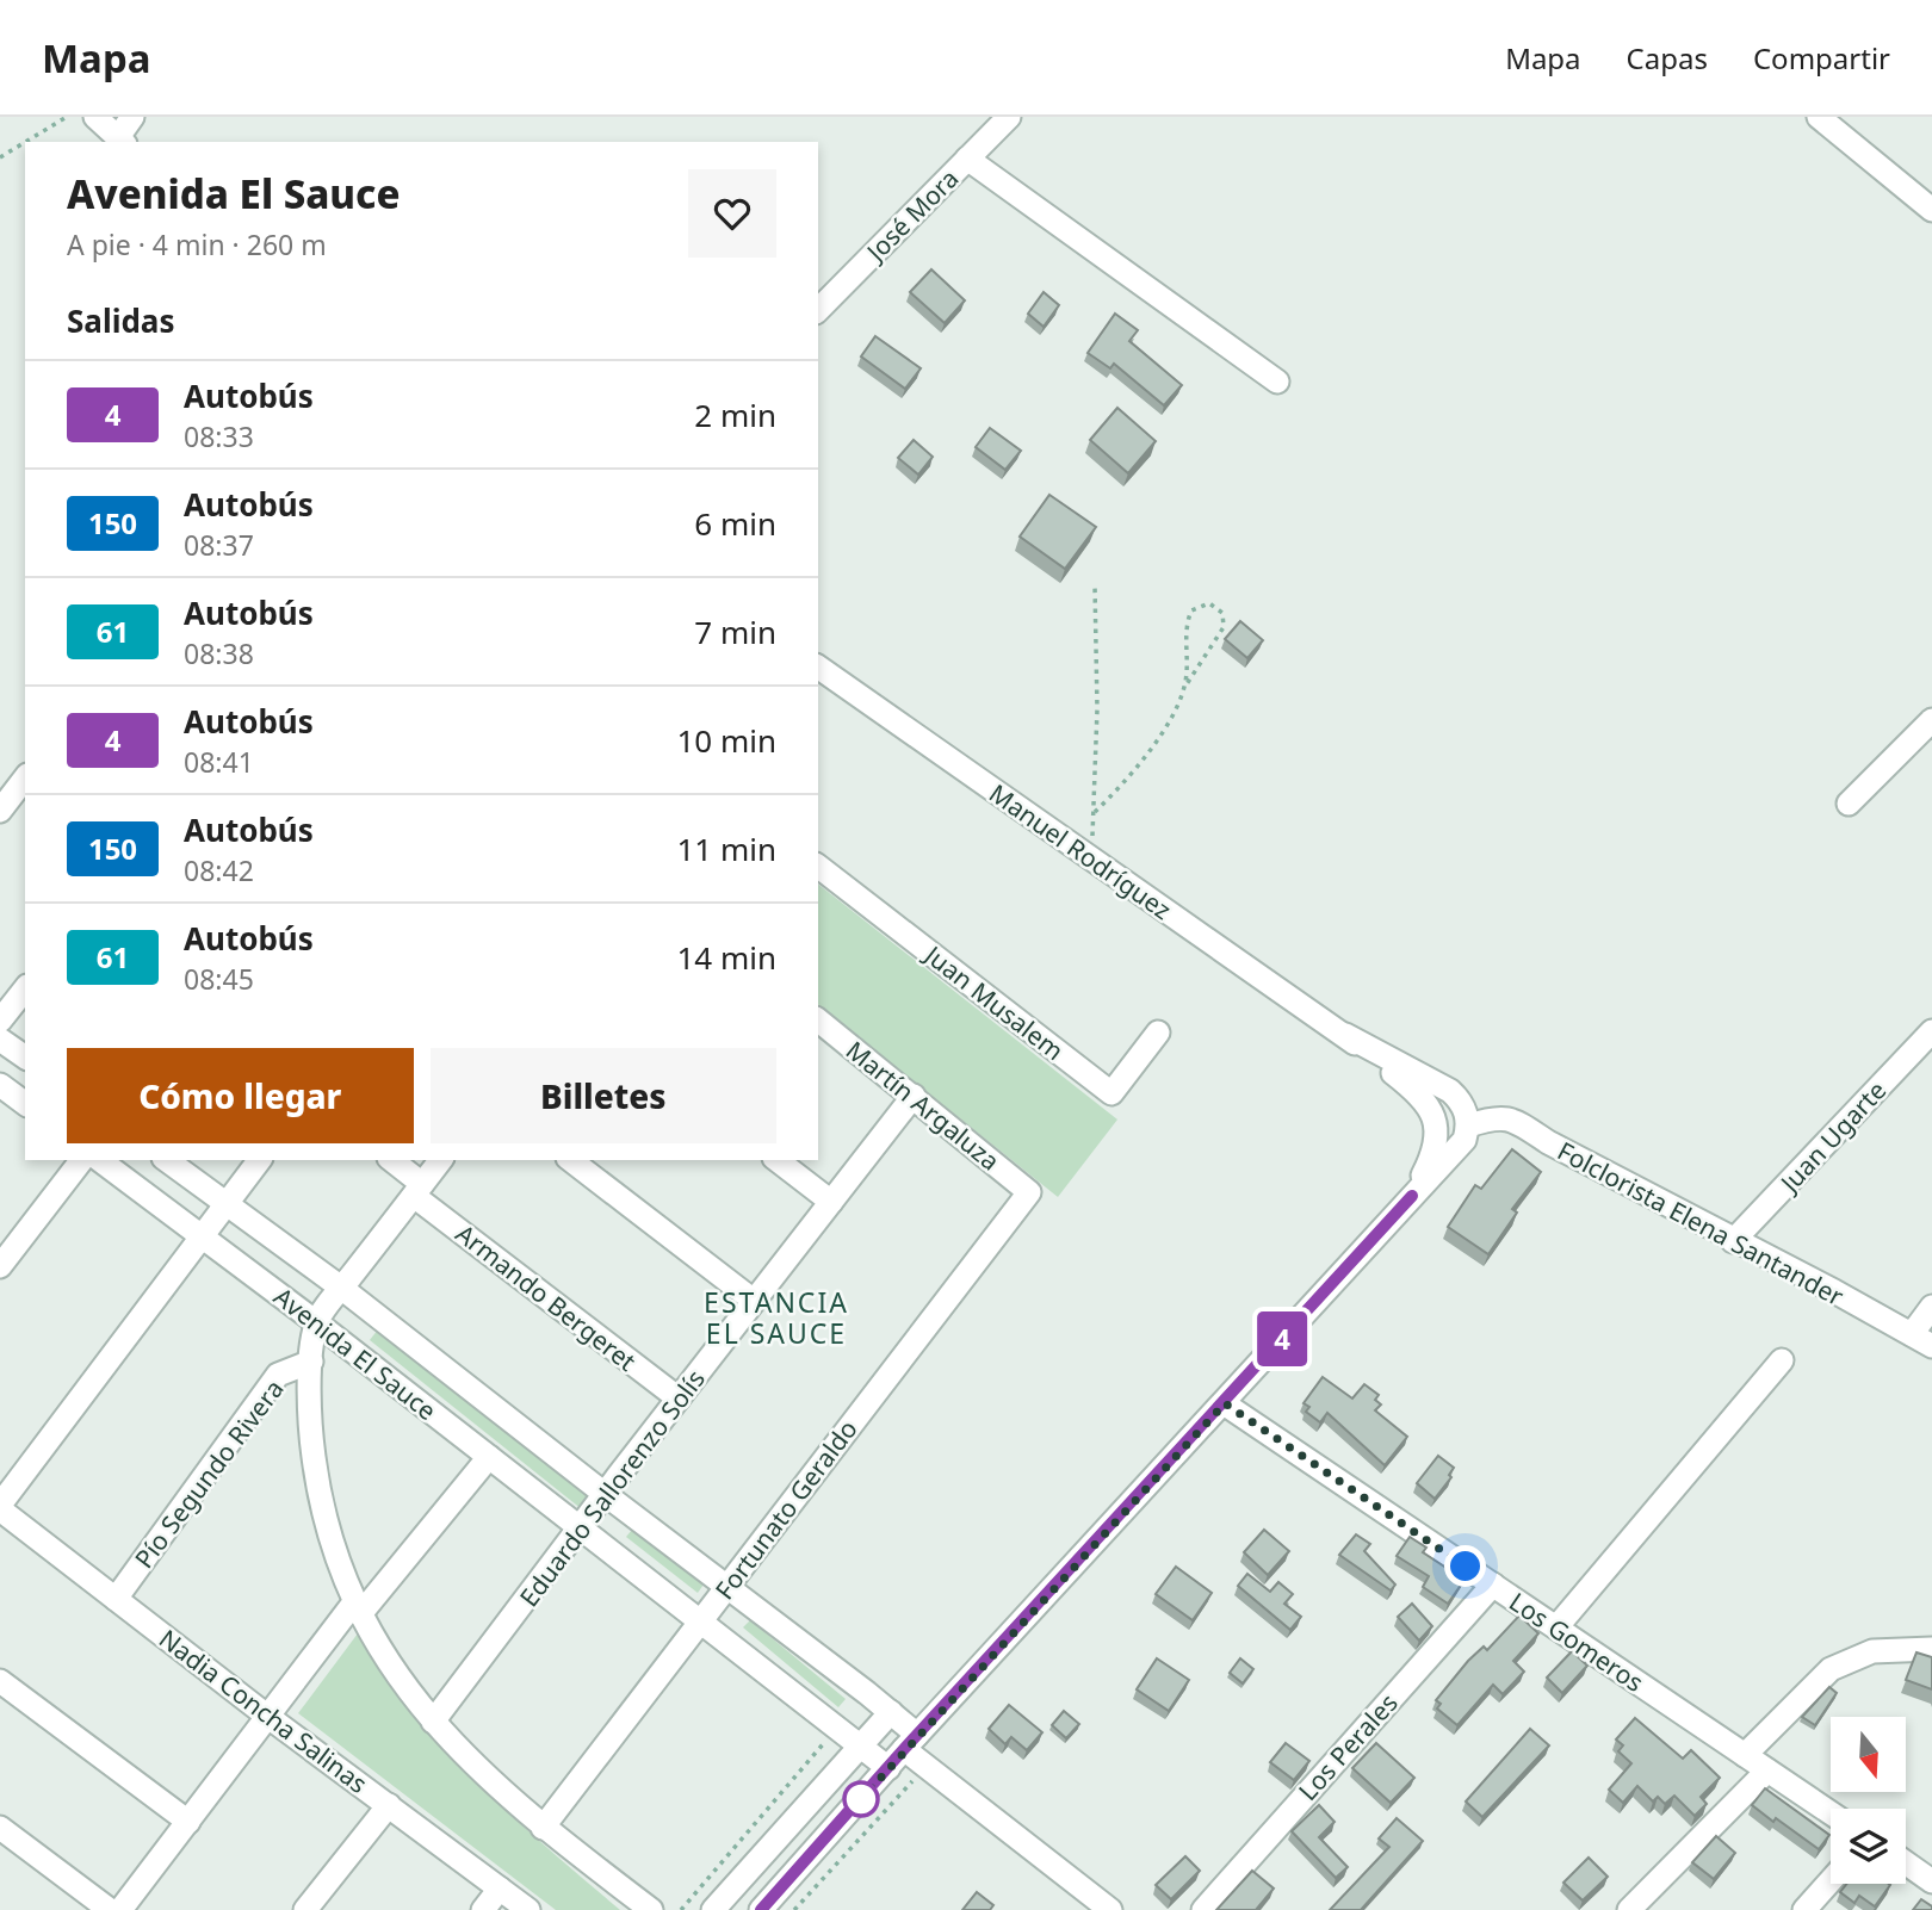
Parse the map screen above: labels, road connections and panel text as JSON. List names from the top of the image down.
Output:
{
  "streets": {
    "street": [
      "José Mora",
      "Manuel Rodríguez",
      "Juan Musalem",
      "Martín Argaluza",
      "Juan Ugarte",
      "Folclorista Elena Santander",
      "Armando Bergeret",
      "Avenida El Sauce",
      "Pío Segundo Rivera",
      "Eduardo Sallorenzo Solís",
      "Fortunato Geraldo",
      "Los Gomeros",
      "Nadia Concha Salinas",
      "Los Perales"
    ]
  },
  "crossings": [
    ["Manuel Rodríguez", "Folclorista Elena Santander"],
    ["Martín Argaluza", "Eduardo Sallorenzo Solís"],
    ["Martín Argaluza", "Fortunato Geraldo"],
    ["Juan Ugarte", "Folclorista Elena Santander"],
    ["Armando Bergeret", "Pío Segundo Rivera"],
    ["Armando Bergeret", "Eduardo Sallorenzo Solís"],
    ["Avenida El Sauce", "Pío Segundo Rivera"],
    ["Avenida El Sauce", "Eduardo Sallorenzo Solís"],
    ["Avenida El Sauce", "Fortunato Geraldo"],
    ["Pío Segundo Rivera", "Eduardo Sallorenzo Solís"],
    ["Pío Segundo Rivera", "Fortunato Geraldo"],
    ["Pío Segundo Rivera", "Nadia Concha Salinas"],
    ["Los Gomeros", "Los Perales"]
  ],
  "districts": ["ESTANCIA EL SAUCE"],
  "lines": ["bus line 4"],
  "north": "bottom",
  "page": {
    "header": "Mapa",
    "nav": ["Mapa", "Capas", "Compartir"],
    "on_map": "4",
    "heading": [
      ["Avenida El Sauce", "A pie · 4 min · 260 m"],
      "Salidas"
    ],
    "list": [
      {
        "mark": "4",
        "name": "Autobús",
        "note": "08:33",
        "value": "2 min"
      },
      {
        "mark": "150",
        "name": "Autobús",
        "note": "08:37",
        "value": "6 min"
      },
      {
        "mark": "61",
        "name": "Autobús",
        "note": "08:38",
        "value": "7 min"
      },
      {
        "mark": "4",
        "name": "Autobús",
        "note": "08:41",
        "value": "10 min"
      },
      {
        "mark": "150",
        "name": "Autobús",
        "note": "08:42",
        "value": "11 min"
      },
      {
        "mark": "61",
        "name": "Autobús",
        "note": "08:45",
        "value": "14 min"
      }
    ],
    "buttons": ["Cómo llegar", "Billetes"]
  }
}
